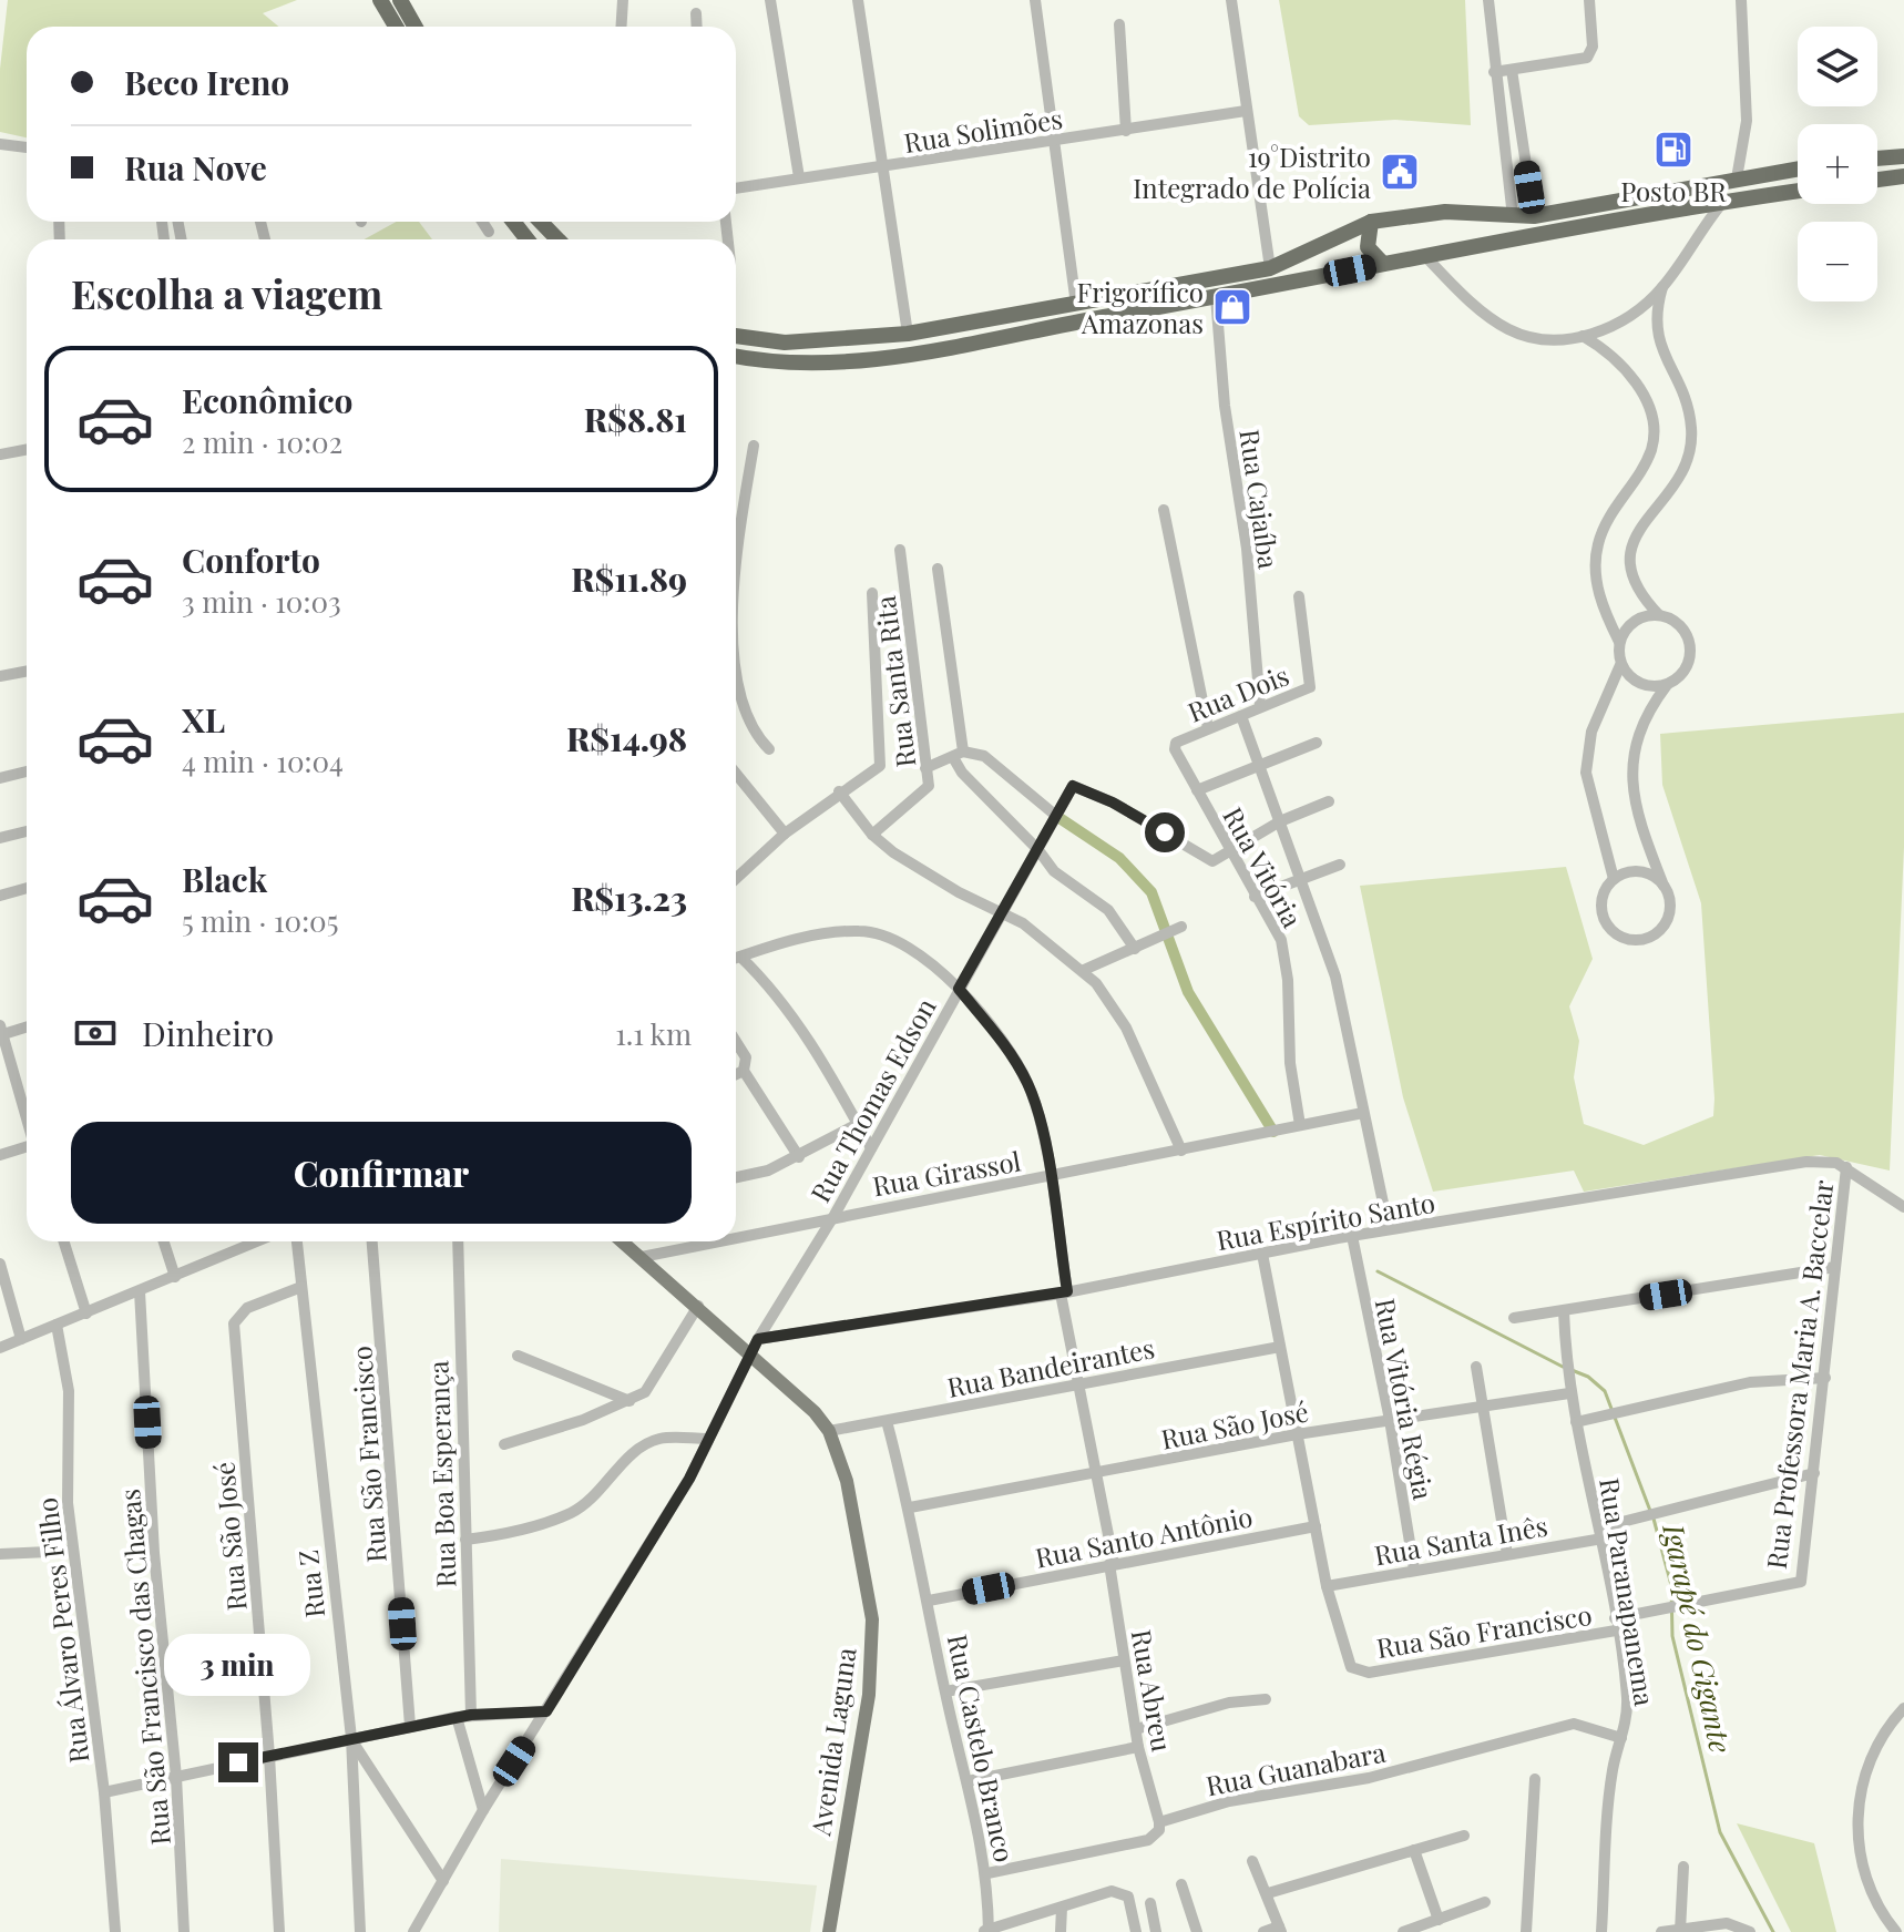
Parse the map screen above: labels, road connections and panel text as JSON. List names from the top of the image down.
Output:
{
  "streets": {
    "main road": ["Avenida Laguna"],
    "street": [
      "Rua Solimões",
      "Rua Cajaíba",
      "Rua Santa Rita",
      "Rua Dois",
      "Rua Vitória",
      "Rua Thomas Edson",
      "Rua Girassol",
      "Rua Espírito Santo",
      "Rua Bandeirantes",
      "Rua Professora Maria A. Baccelar",
      "Rua Vitória Régia",
      "Rua São José",
      "Rua São Francisco",
      "Rua Boa Esperança",
      "Rua Santo Antônio",
      "Rua Santa Inês",
      "Rua Z",
      "Rua Paranapanema",
      "Rua Álvaro Peres Filho",
      "Rua São Francisco das Chagas",
      "Rua Abreu",
      "Rua Castelo Branco",
      "Rua Guanabara"
    ]
  },
  "crossings": [
    ["Rua Cajaíba", "Rua Dois"],
    ["Rua Dois", "Rua Vitória"],
    ["Rua Vitória", "Rua Thomas Edson"],
    ["Rua Vitória", "Rua Girassol"],
    ["Rua Thomas Edson", "Rua Girassol"],
    ["Rua Thomas Edson", "Rua Espírito Santo"],
    ["Rua Thomas Edson", "Rua Abreu"],
    ["Rua Girassol", "Rua Abreu"],
    ["Rua Girassol", "Avenida Laguna"],
    ["Rua Espírito Santo", "Rua Professora Maria A. Baccelar"],
    ["Rua Espírito Santo", "Rua Vitória Régia"],
    ["Rua Espírito Santo", "Rua Abreu"],
    ["Rua Bandeirantes", "Rua Abreu"],
    ["Rua Bandeirantes", "Avenida Laguna"],
    ["Rua Bandeirantes", "Rua Castelo Branco"],
    ["Rua Professora Maria A. Baccelar", "Rua São Francisco"],
    ["Rua Professora Maria A. Baccelar", "Rua Santa Inês"],
    ["Rua Vitória Régia", "Rua São José"],
    ["Rua Vitória Régia", "Rua Santa Inês"],
    ["Rua São José", "Rua Z"],
    ["Rua São José", "Rua Paranapanema"],
    ["Rua São José", "Rua Abreu"],
    ["Rua São José", "Rua Castelo Branco"],
    ["Rua São Francisco", "Rua Santa Inês"],
    ["Rua São Francisco", "Rua Paranapanema"],
    ["Rua Santo Antônio", "Rua Abreu"],
    ["Rua Santo Antônio", "Rua Castelo Branco"],
    ["Rua Santa Inês", "Rua Paranapanema"],
    ["Rua Paranapanema", "Rua Guanabara"],
    ["Rua Abreu", "Rua Guanabara"],
    ["Rua Castelo Branco", "Rua Guanabara"]
  ],
  "water": ["Igarapé do Gigante"],
  "places": {
    "fuel station": ["Posto BR"],
    "public building": ["19°Distrito Integrado de Polícia"],
    "shop": ["Frigorífico Amazonas"]
  },
  "page": {
    "map_buttons": ["+", "−"],
    "banner": ["Beco Ireno", "Rua Nove"],
    "heading": "Escolha a viagem",
    "list": [
      {
        "name": "Econômico",
        "note": "2 min · 10:02",
        "value": "R$8.81"
      },
      {
        "name": "Conforto",
        "note": "3 min · 10:03",
        "value": "R$11.89"
      },
      {
        "name": "XL",
        "note": "4 min · 10:04",
        "value": "R$14.98"
      },
      {
        "name": "Black",
        "note": "5 min · 10:05",
        "value": "R$13.23"
      }
    ],
    "pay": ["Dinheiro", "1.1 km"],
    "buttons": "Confirmar",
    "bubble": "3 min"
  }
}
